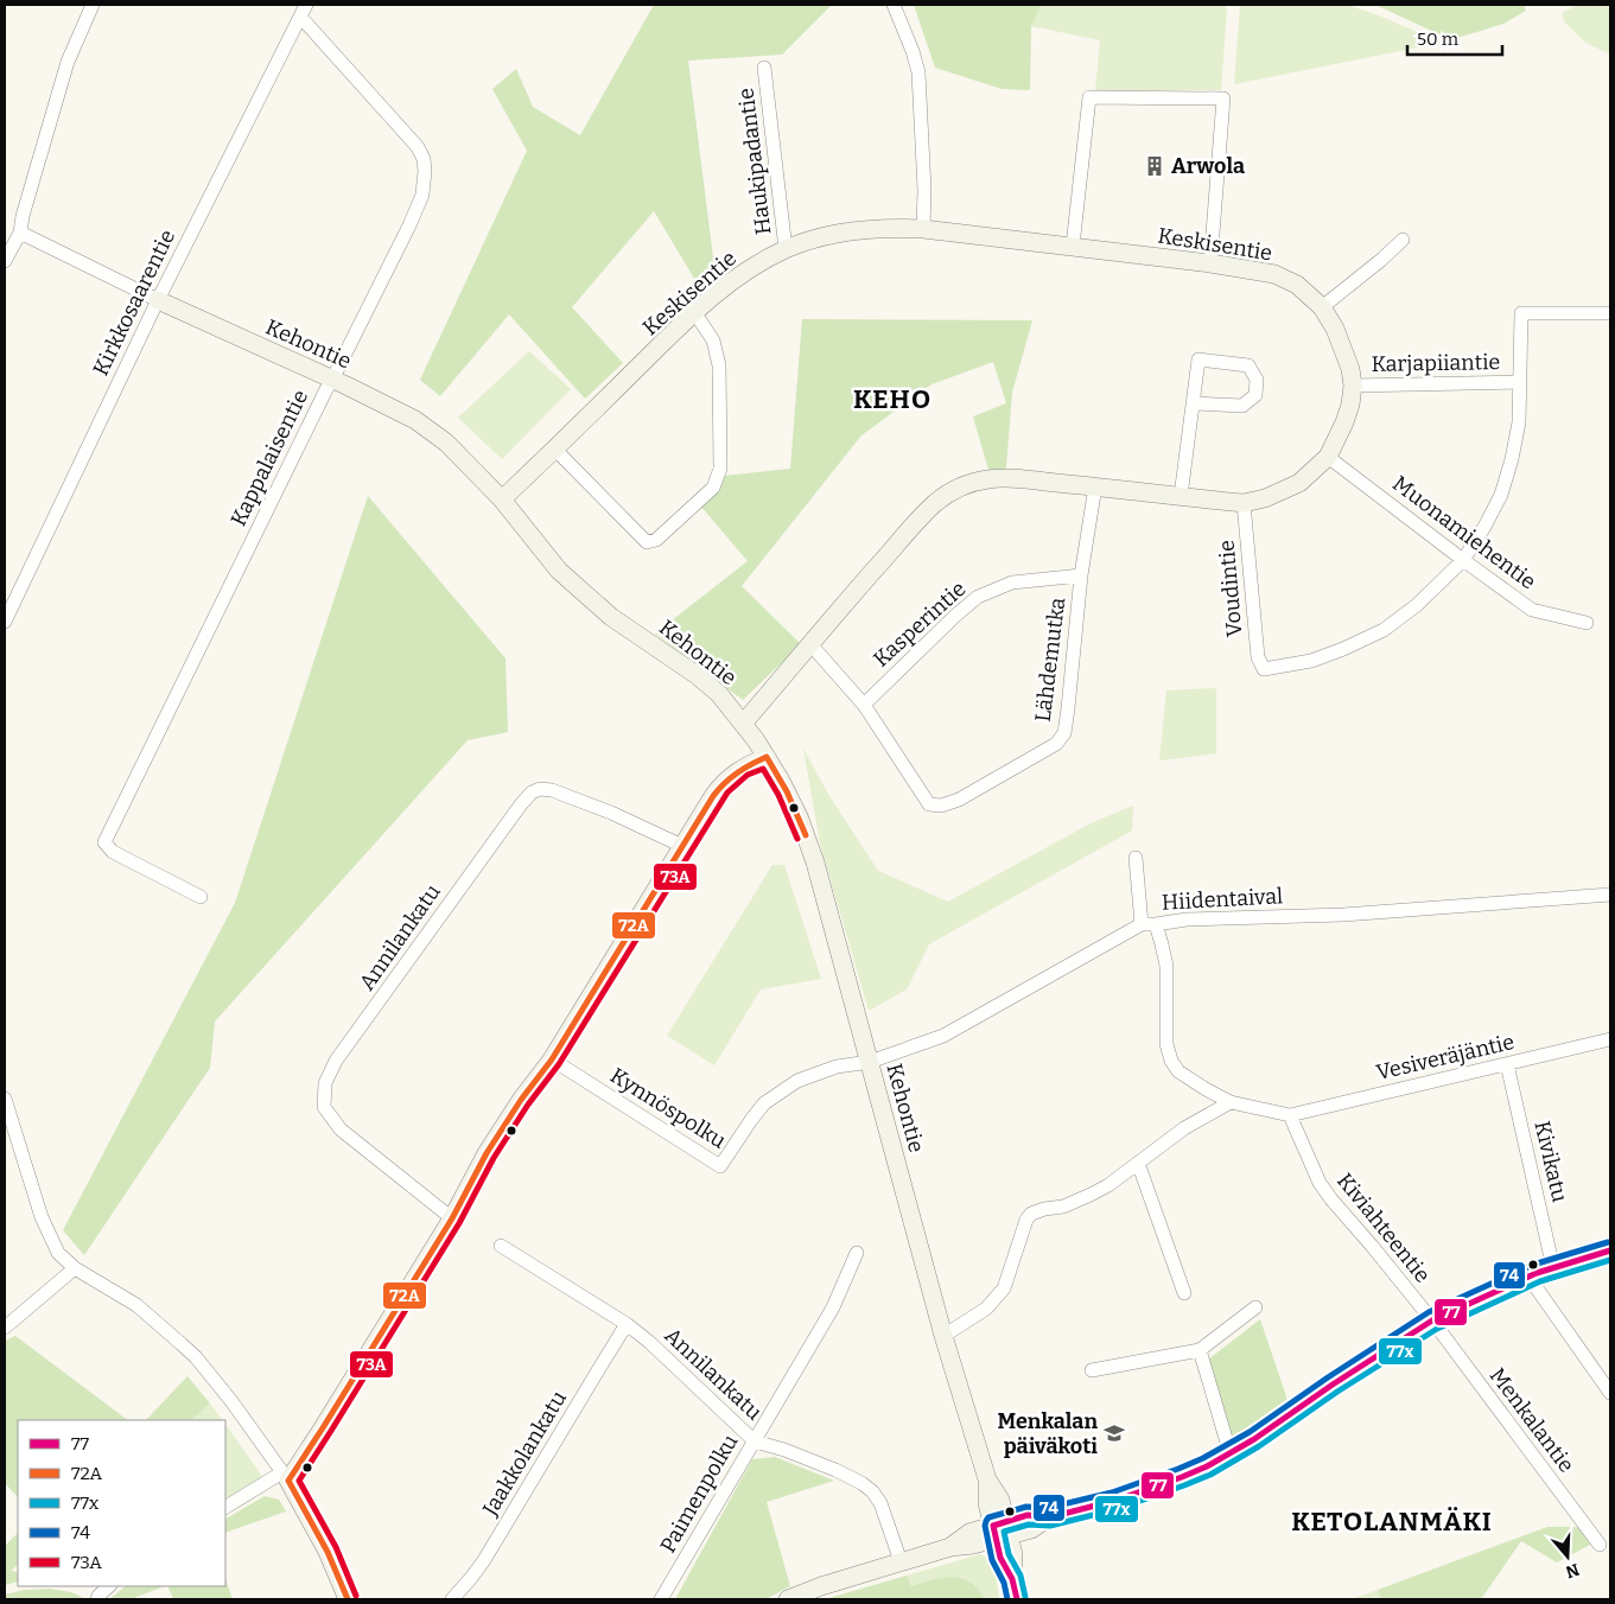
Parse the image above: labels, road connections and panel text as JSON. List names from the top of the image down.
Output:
{
  "streets": {
    "street": [
      "Haukipadantie",
      "Keskisentie",
      "Kirkkosaarentie",
      "Kehontie",
      "Karjapiiantie",
      "Kappalaisentie",
      "Muonamiehentie",
      "Voudintie",
      "Kasperintie",
      "Lähdemutka",
      "Hiidentaival",
      "Annilankatu",
      "Vesiveräjäntie",
      "Kynnöspolku",
      "Kivikatu",
      "Kiviahteentie",
      "Menkalantie",
      "Jaakkolankatu",
      "Paimenpolku"
    ]
  },
  "crossings": [
    ["Haukipadantie", "Keskisentie"],
    ["Keskisentie", "Kehontie"],
    ["Keskisentie", "Karjapiiantie"],
    ["Keskisentie", "Muonamiehentie"],
    ["Keskisentie", "Voudintie"],
    ["Keskisentie", "Lähdemutka"],
    ["Kirkkosaarentie", "Kehontie"],
    ["Kirkkosaarentie", "Kappalaisentie"],
    ["Kehontie", "Kappalaisentie"],
    ["Kehontie", "Hiidentaival"],
    ["Kehontie", "Kynnöspolku"],
    ["Muonamiehentie", "Voudintie"],
    ["Kasperintie", "Lähdemutka"],
    ["Hiidentaival", "Kynnöspolku"],
    ["Annilankatu", "Jaakkolankatu"],
    ["Annilankatu", "Paimenpolku"],
    ["Vesiveräjäntie", "Kivikatu"],
    ["Vesiveräjäntie", "Kiviahteentie"],
    ["Kiviahteentie", "Menkalantie"]
  ],
  "districts": ["KEHO", "KETOLANMÄKI"],
  "places": {
    "building": ["Arwola"],
    "school or university": ["Menkalan päiväkoti"]
  },
  "lines": [
    "transit line 72A",
    "transit line 73A",
    "transit line 74",
    "transit line 77",
    "transit line 77x"
  ],
  "legend": [
    "77",
    "72A",
    "77x",
    "74",
    "73A"
  ],
  "scale_bar": "50 m",
  "north": "bottom"
}
